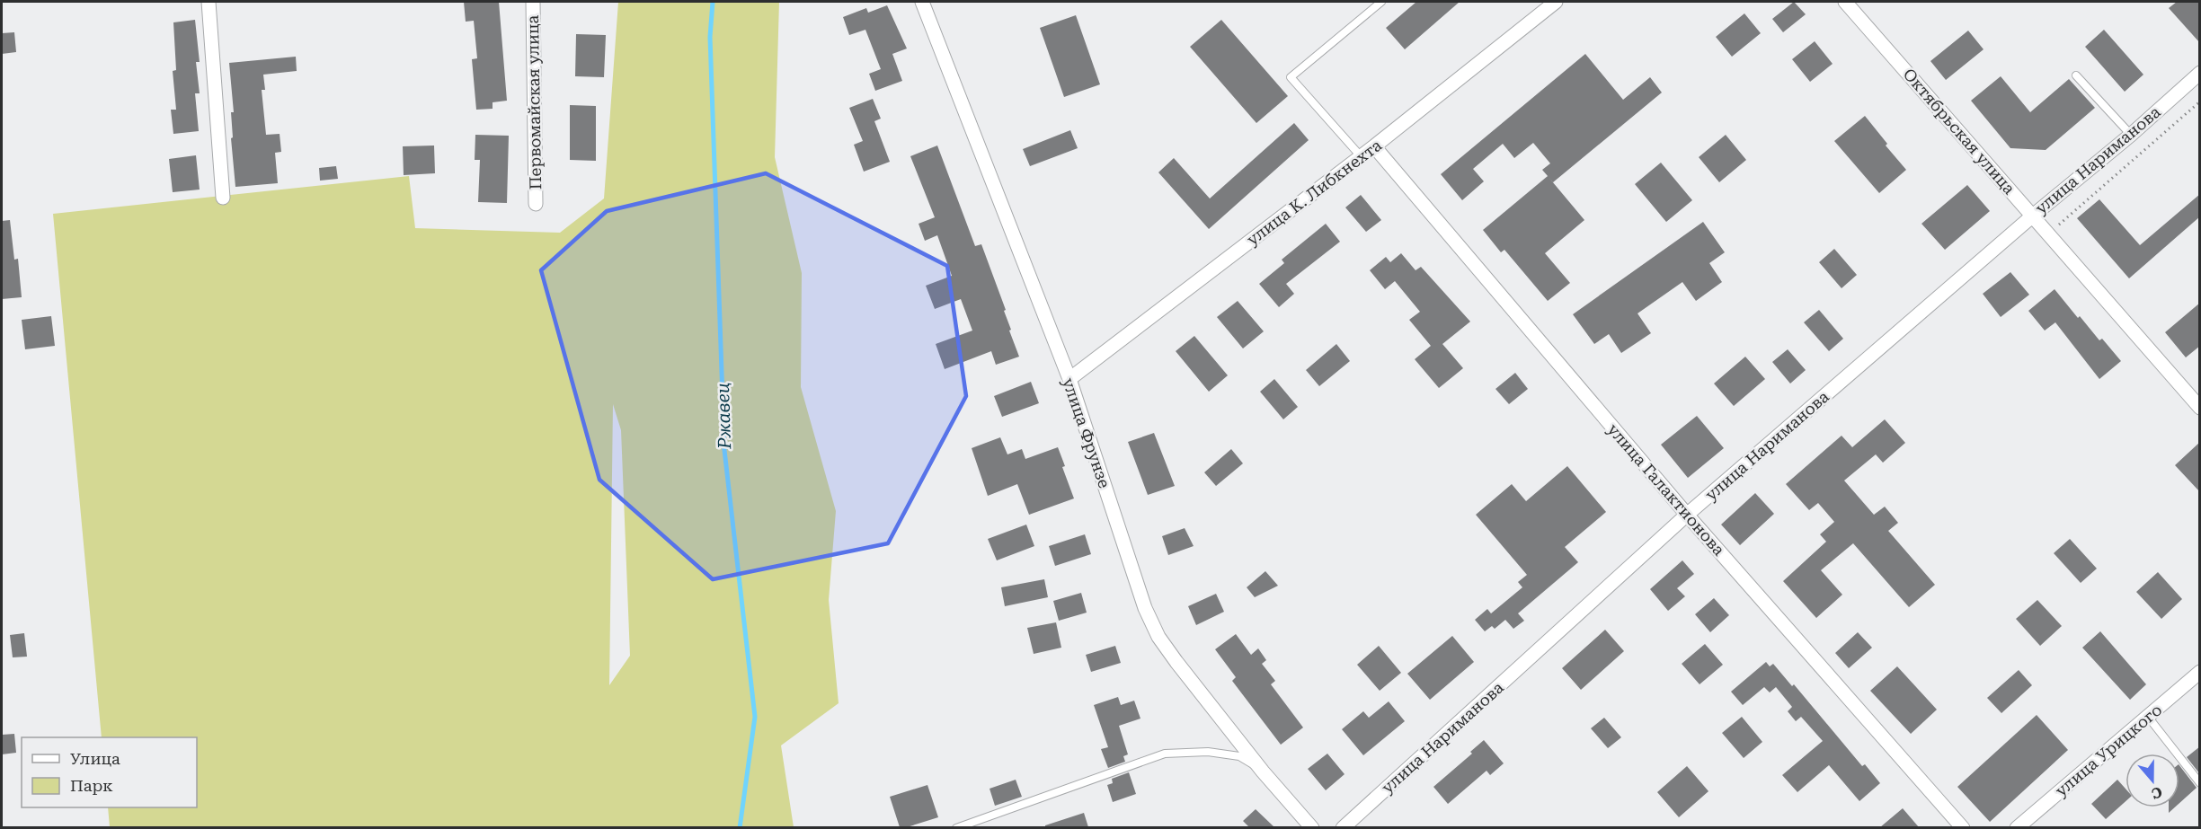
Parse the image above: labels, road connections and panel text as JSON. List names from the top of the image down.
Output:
{
  "streets": {
    "street": [
      "Первомайская улица",
      "Октябрьская улица",
      "улица Нариманова",
      "улица К. Либкнехта",
      "улица Фрунзе",
      "улица Галактионова",
      "улица Урицкого"
    ]
  },
  "crossings": [
    ["Октябрьская улица", "улица Нариманова"],
    ["улица Нариманова", "улица Галактионова"],
    ["улица К. Либкнехта", "улица Фрунзе"],
    ["улица К. Либкнехта", "улица Галактионова"]
  ],
  "water": ["Ржавец"],
  "legend": ["Улица", "Парк"],
  "north": "bottom"
}
